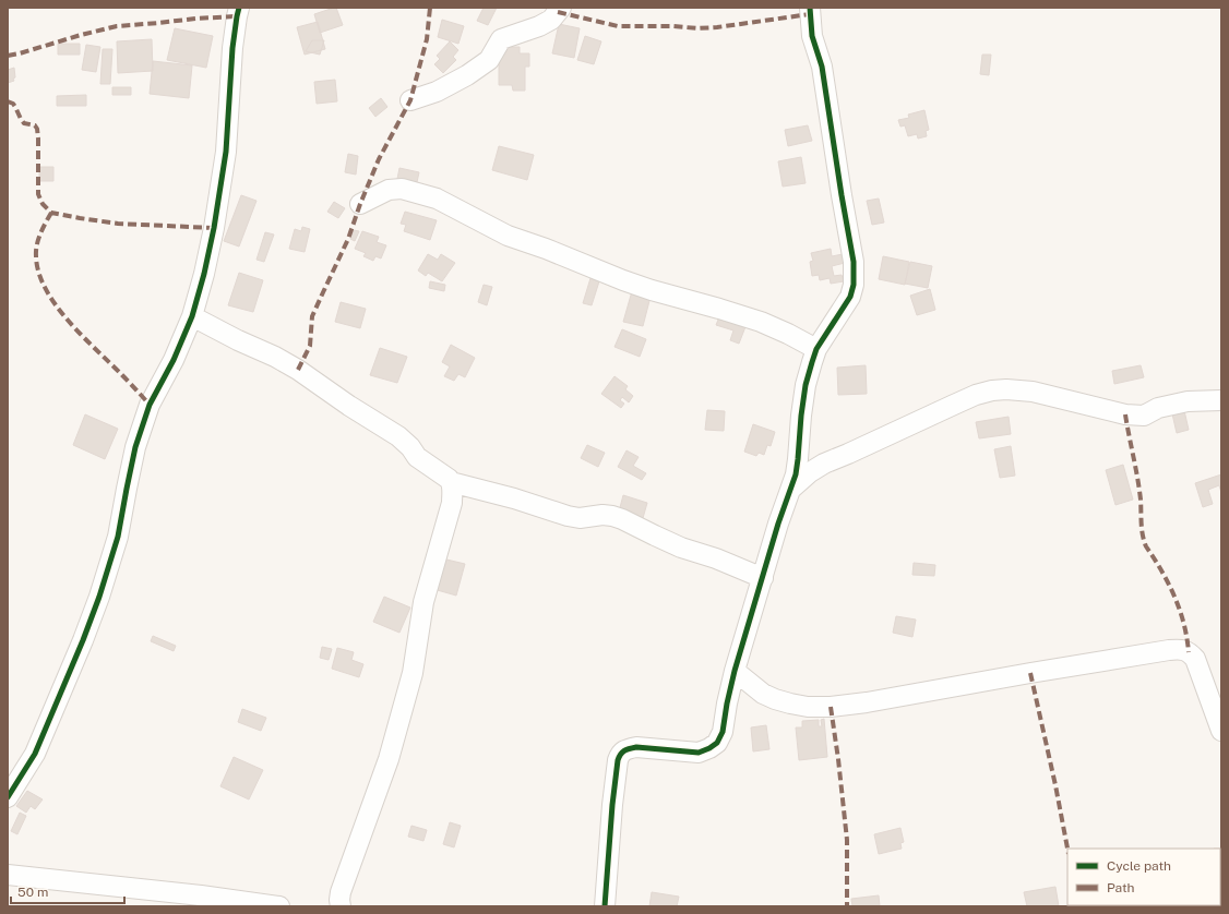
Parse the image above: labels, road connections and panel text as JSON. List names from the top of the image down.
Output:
{
  "legend": ["Cycle path", "Path"],
  "scale_bar": "50 m"
}
